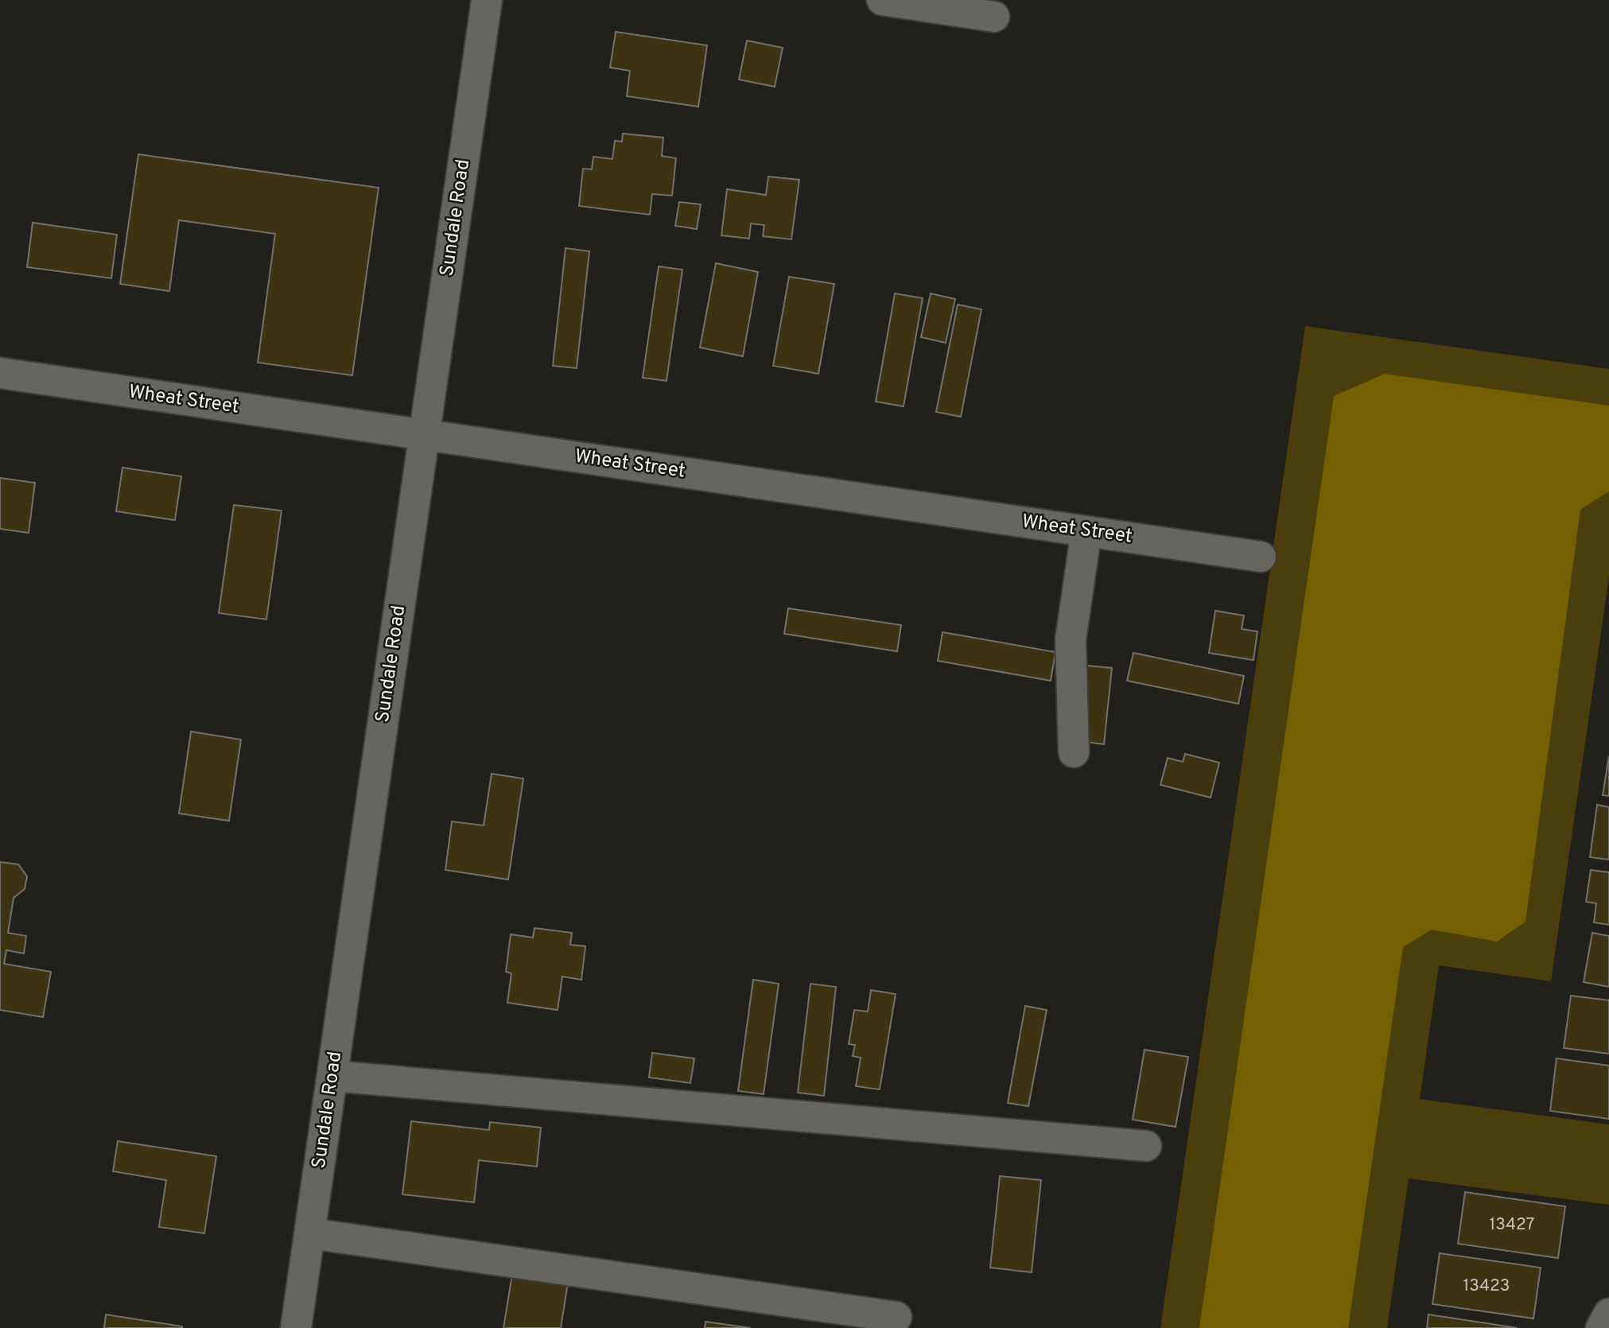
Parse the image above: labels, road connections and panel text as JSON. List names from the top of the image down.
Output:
{
  "streets": {
    "street": ["Sundale Road", "Wheat Street"]
  },
  "crossings": [
    ["Sundale Road", "Wheat Street"]
  ],
  "house_numbers": ["13427", "13423"]
}
